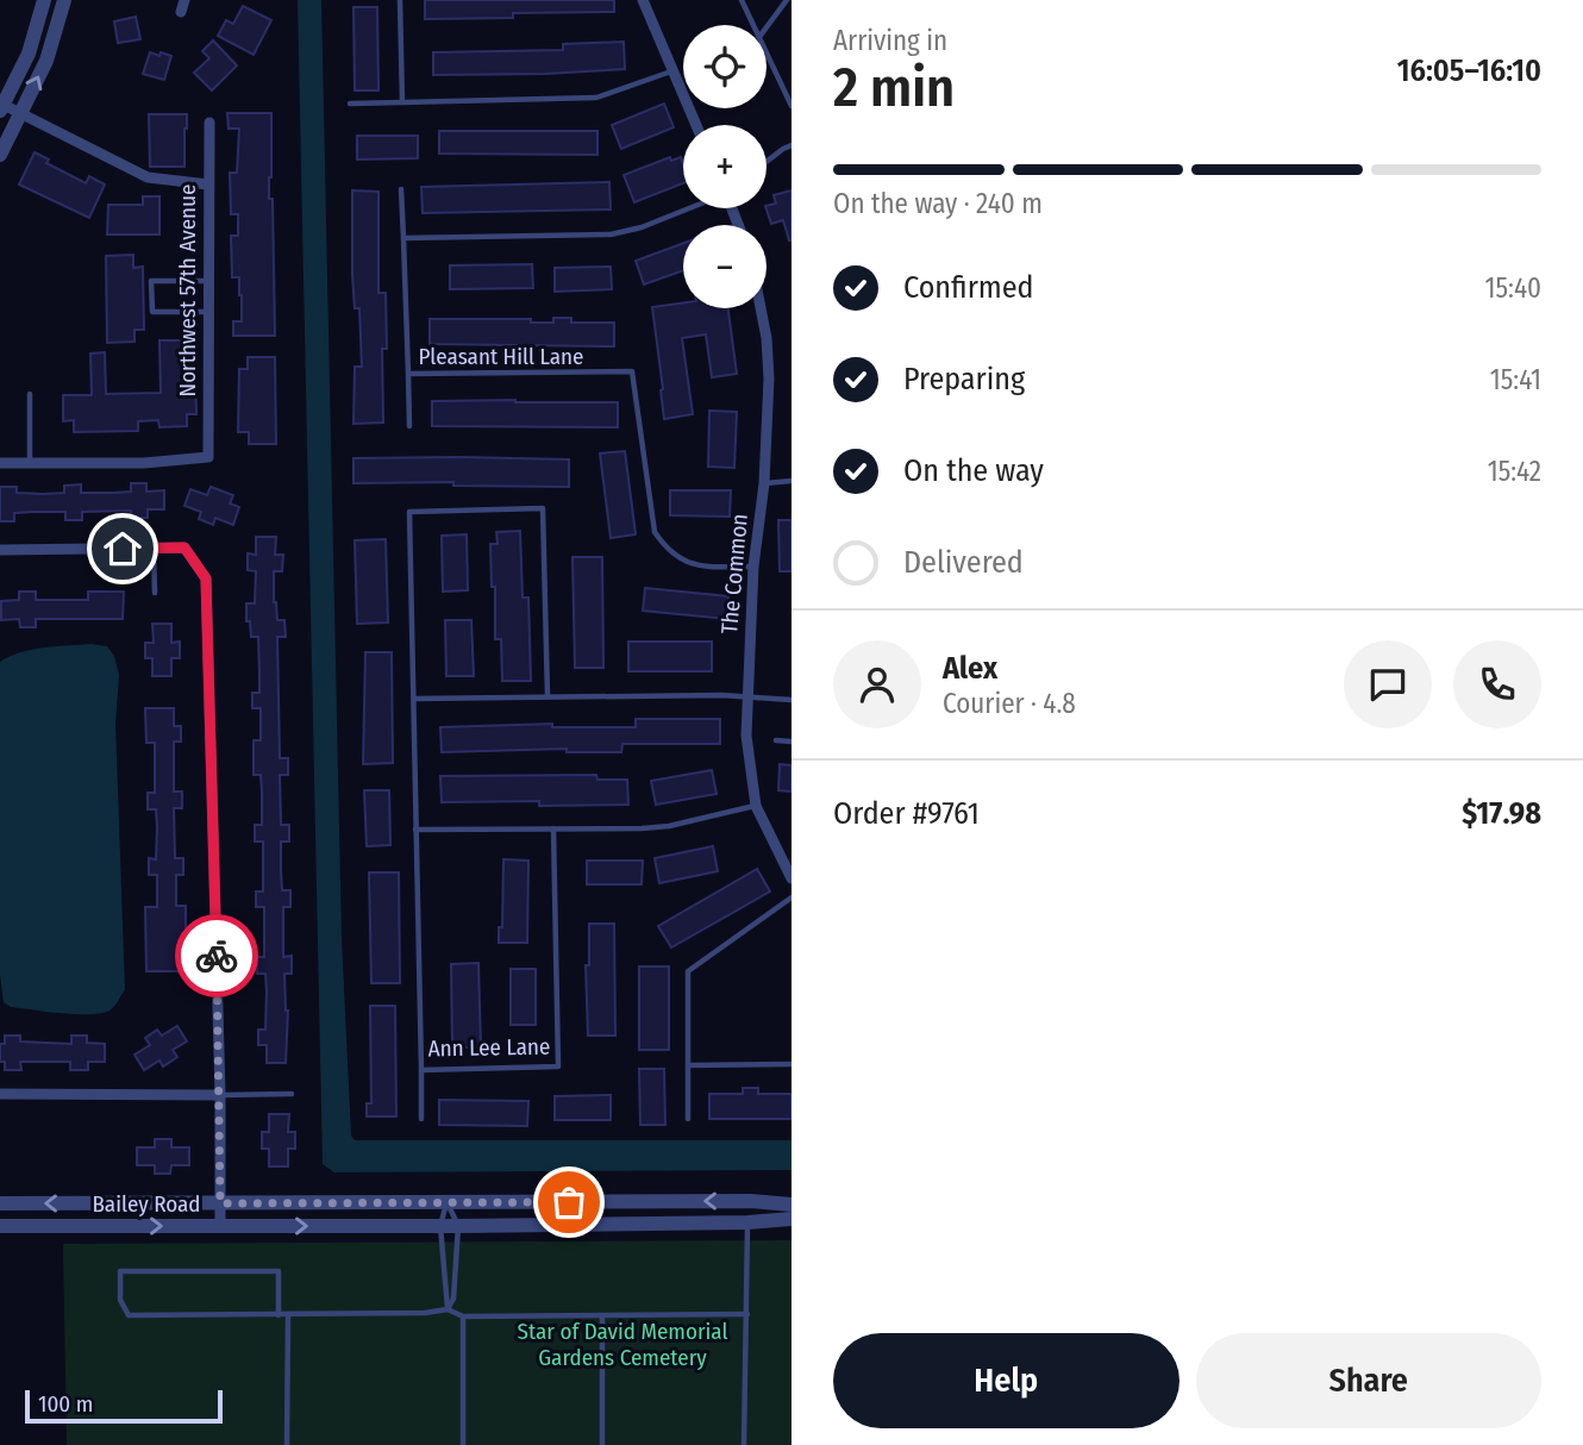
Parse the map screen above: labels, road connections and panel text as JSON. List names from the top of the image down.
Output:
{
  "streets": {
    "street": ["Northwest 57th Avenue", "The Common", "Bailey Road"],
    "lane": ["Pleasant Hill Lane", "Ann Lee Lane"]
  },
  "crossings": [
    ["Pleasant Hill Lane", "The Common"]
  ],
  "parks": ["Star of David Memorial Gardens Cemetery"],
  "scale_bar": "100 m",
  "page": {
    "heading": ["2 min", "Arriving in", "16:05–16:10"],
    "panel": [
      "Alex",
      "Courier · 4.8",
      "Order #9761",
      "$17.98"
    ],
    "map_buttons": ["+", "−"],
    "bar": "On the way · 240 m",
    "list": [
      ["Confirmed", "15:40"],
      ["Preparing", "15:41"],
      ["On the way", "15:42"],
      "Delivered"
    ],
    "buttons": ["Help", "Share"],
    "scale": "100 m"
  }
}
